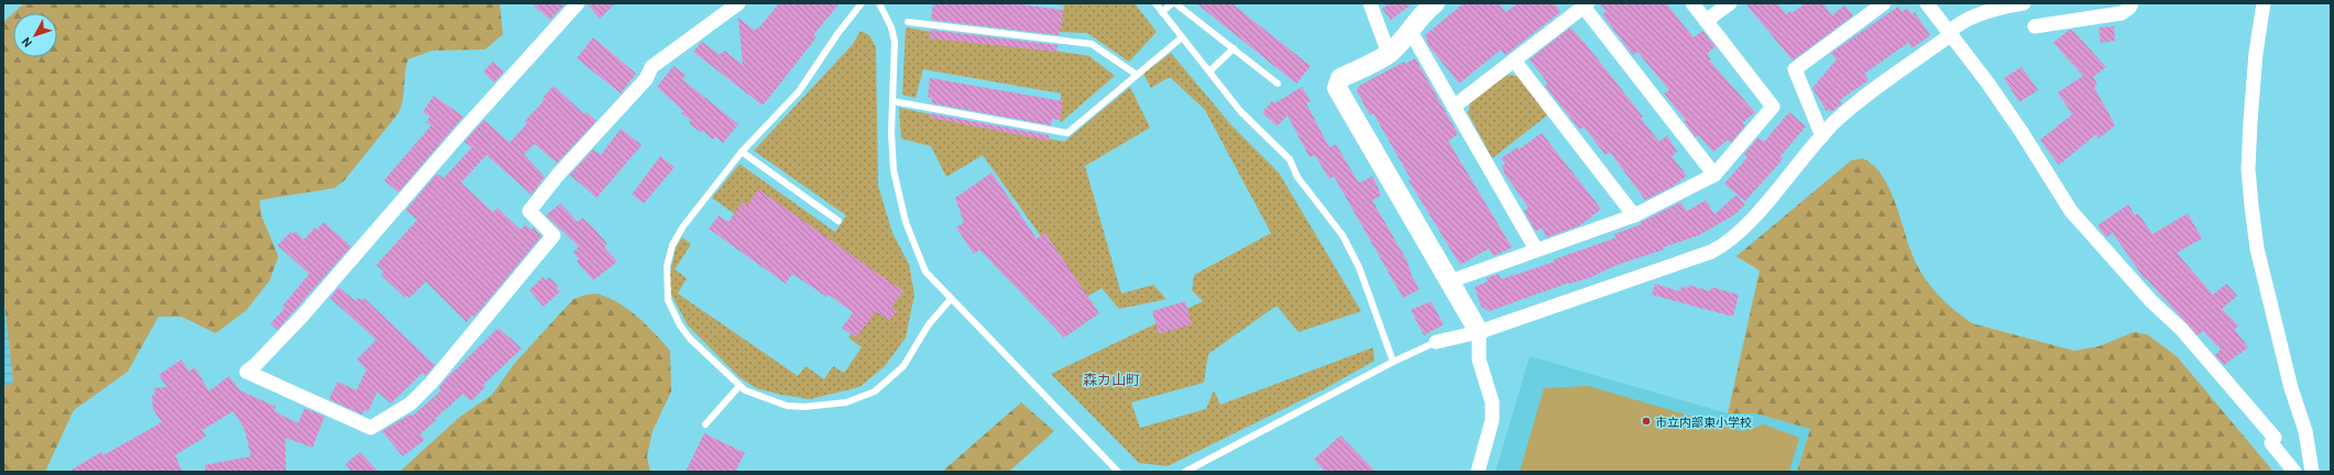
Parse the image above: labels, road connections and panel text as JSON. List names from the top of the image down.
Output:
{
  "districts": ["森カ山町"],
  "places": ["市立内部東小学校"],
  "north": "bottom left"
}
